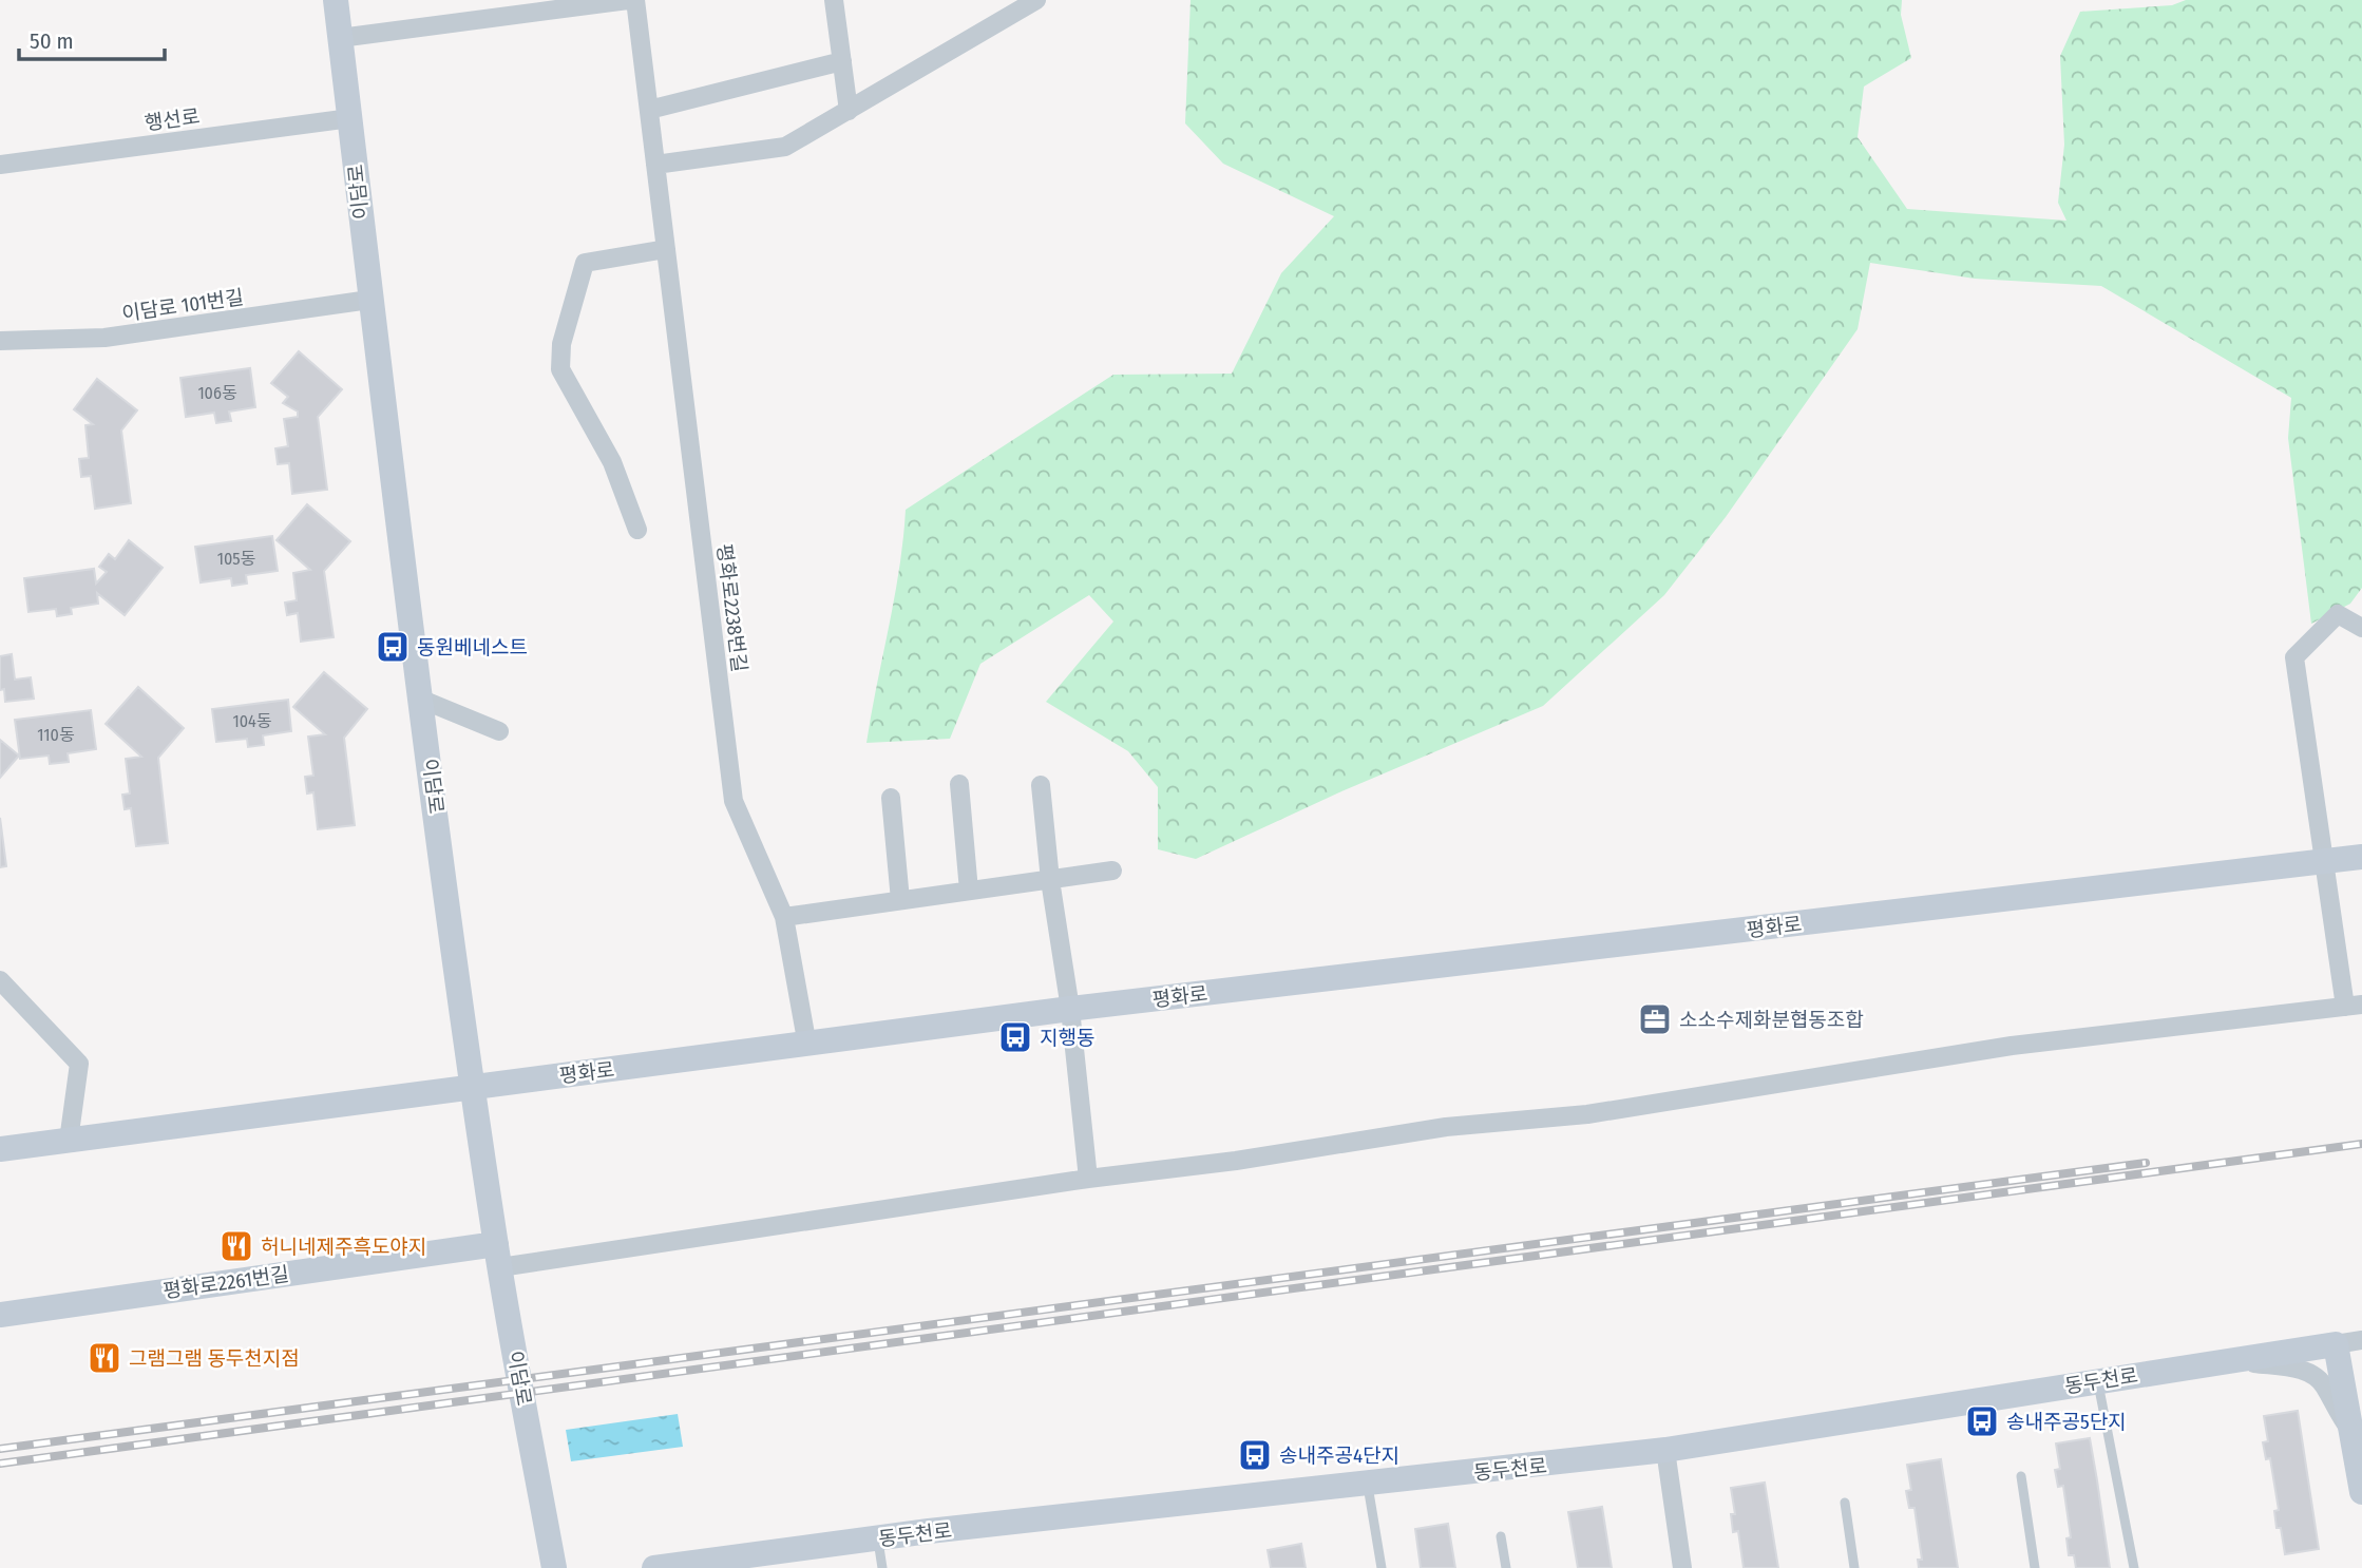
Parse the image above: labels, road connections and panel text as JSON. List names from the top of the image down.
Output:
{
  "streets": {
    "street": [
      "행선로",
      "이담로",
      "이담로 101번길",
      "평화로2238번길",
      "평화로",
      "평화로2261번길",
      "동두천로"
    ]
  },
  "crossings": [
    ["행선로", "이담로"],
    ["이담로", "이담로 101번길"],
    ["이담로", "평화로"],
    ["이담로", "평화로2261번길"],
    ["평화로2238번길", "평화로"]
  ],
  "places": {
    "bus stop": [
      "동원베네스트",
      "지행동",
      "송내주공5단지",
      "송내주공4단지"
    ],
    "office": ["소소수제화분협동조합"],
    "restaurant": ["허니네제주흑도야지", "그램그램 동두천지점"]
  },
  "house_numbers": [
    "106동",
    "105동",
    "104동",
    "110동"
  ],
  "scale_bar": "50 m"
}
